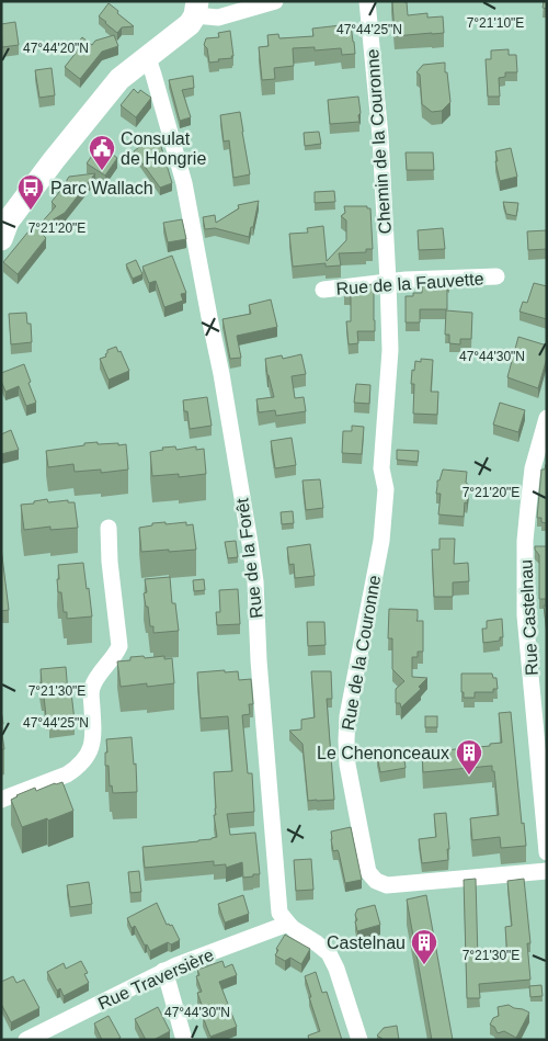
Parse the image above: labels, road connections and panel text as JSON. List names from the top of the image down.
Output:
{
  "streets": {
    "street": [
      "Chemin de la Couronne",
      "Rue de la Fauvette",
      "Rue de la Forêt",
      "Rue Castelnau",
      "Rue de la Couronne",
      "Rue Traversière"
    ]
  },
  "crossings": [
    ["Chemin de la Couronne", "Rue de la Fauvette"],
    ["Chemin de la Couronne", "Rue de la Couronne"],
    ["Rue de la Fauvette", "Rue de la Couronne"],
    ["Rue de la Forêt", "Rue Traversière"]
  ],
  "places": {
    "public building": ["Consulat de Hongrie"],
    "bus stop": ["Parc Wallach"],
    "building": ["Le Chenonceaux", "Castelnau"]
  },
  "coordinates": [
    "7°21'10\"E",
    "47°44'25\"N",
    "47°44'20\"N",
    "7°21'20\"E",
    "47°44'30\"N",
    "7°21'30\"E"
  ]
}
